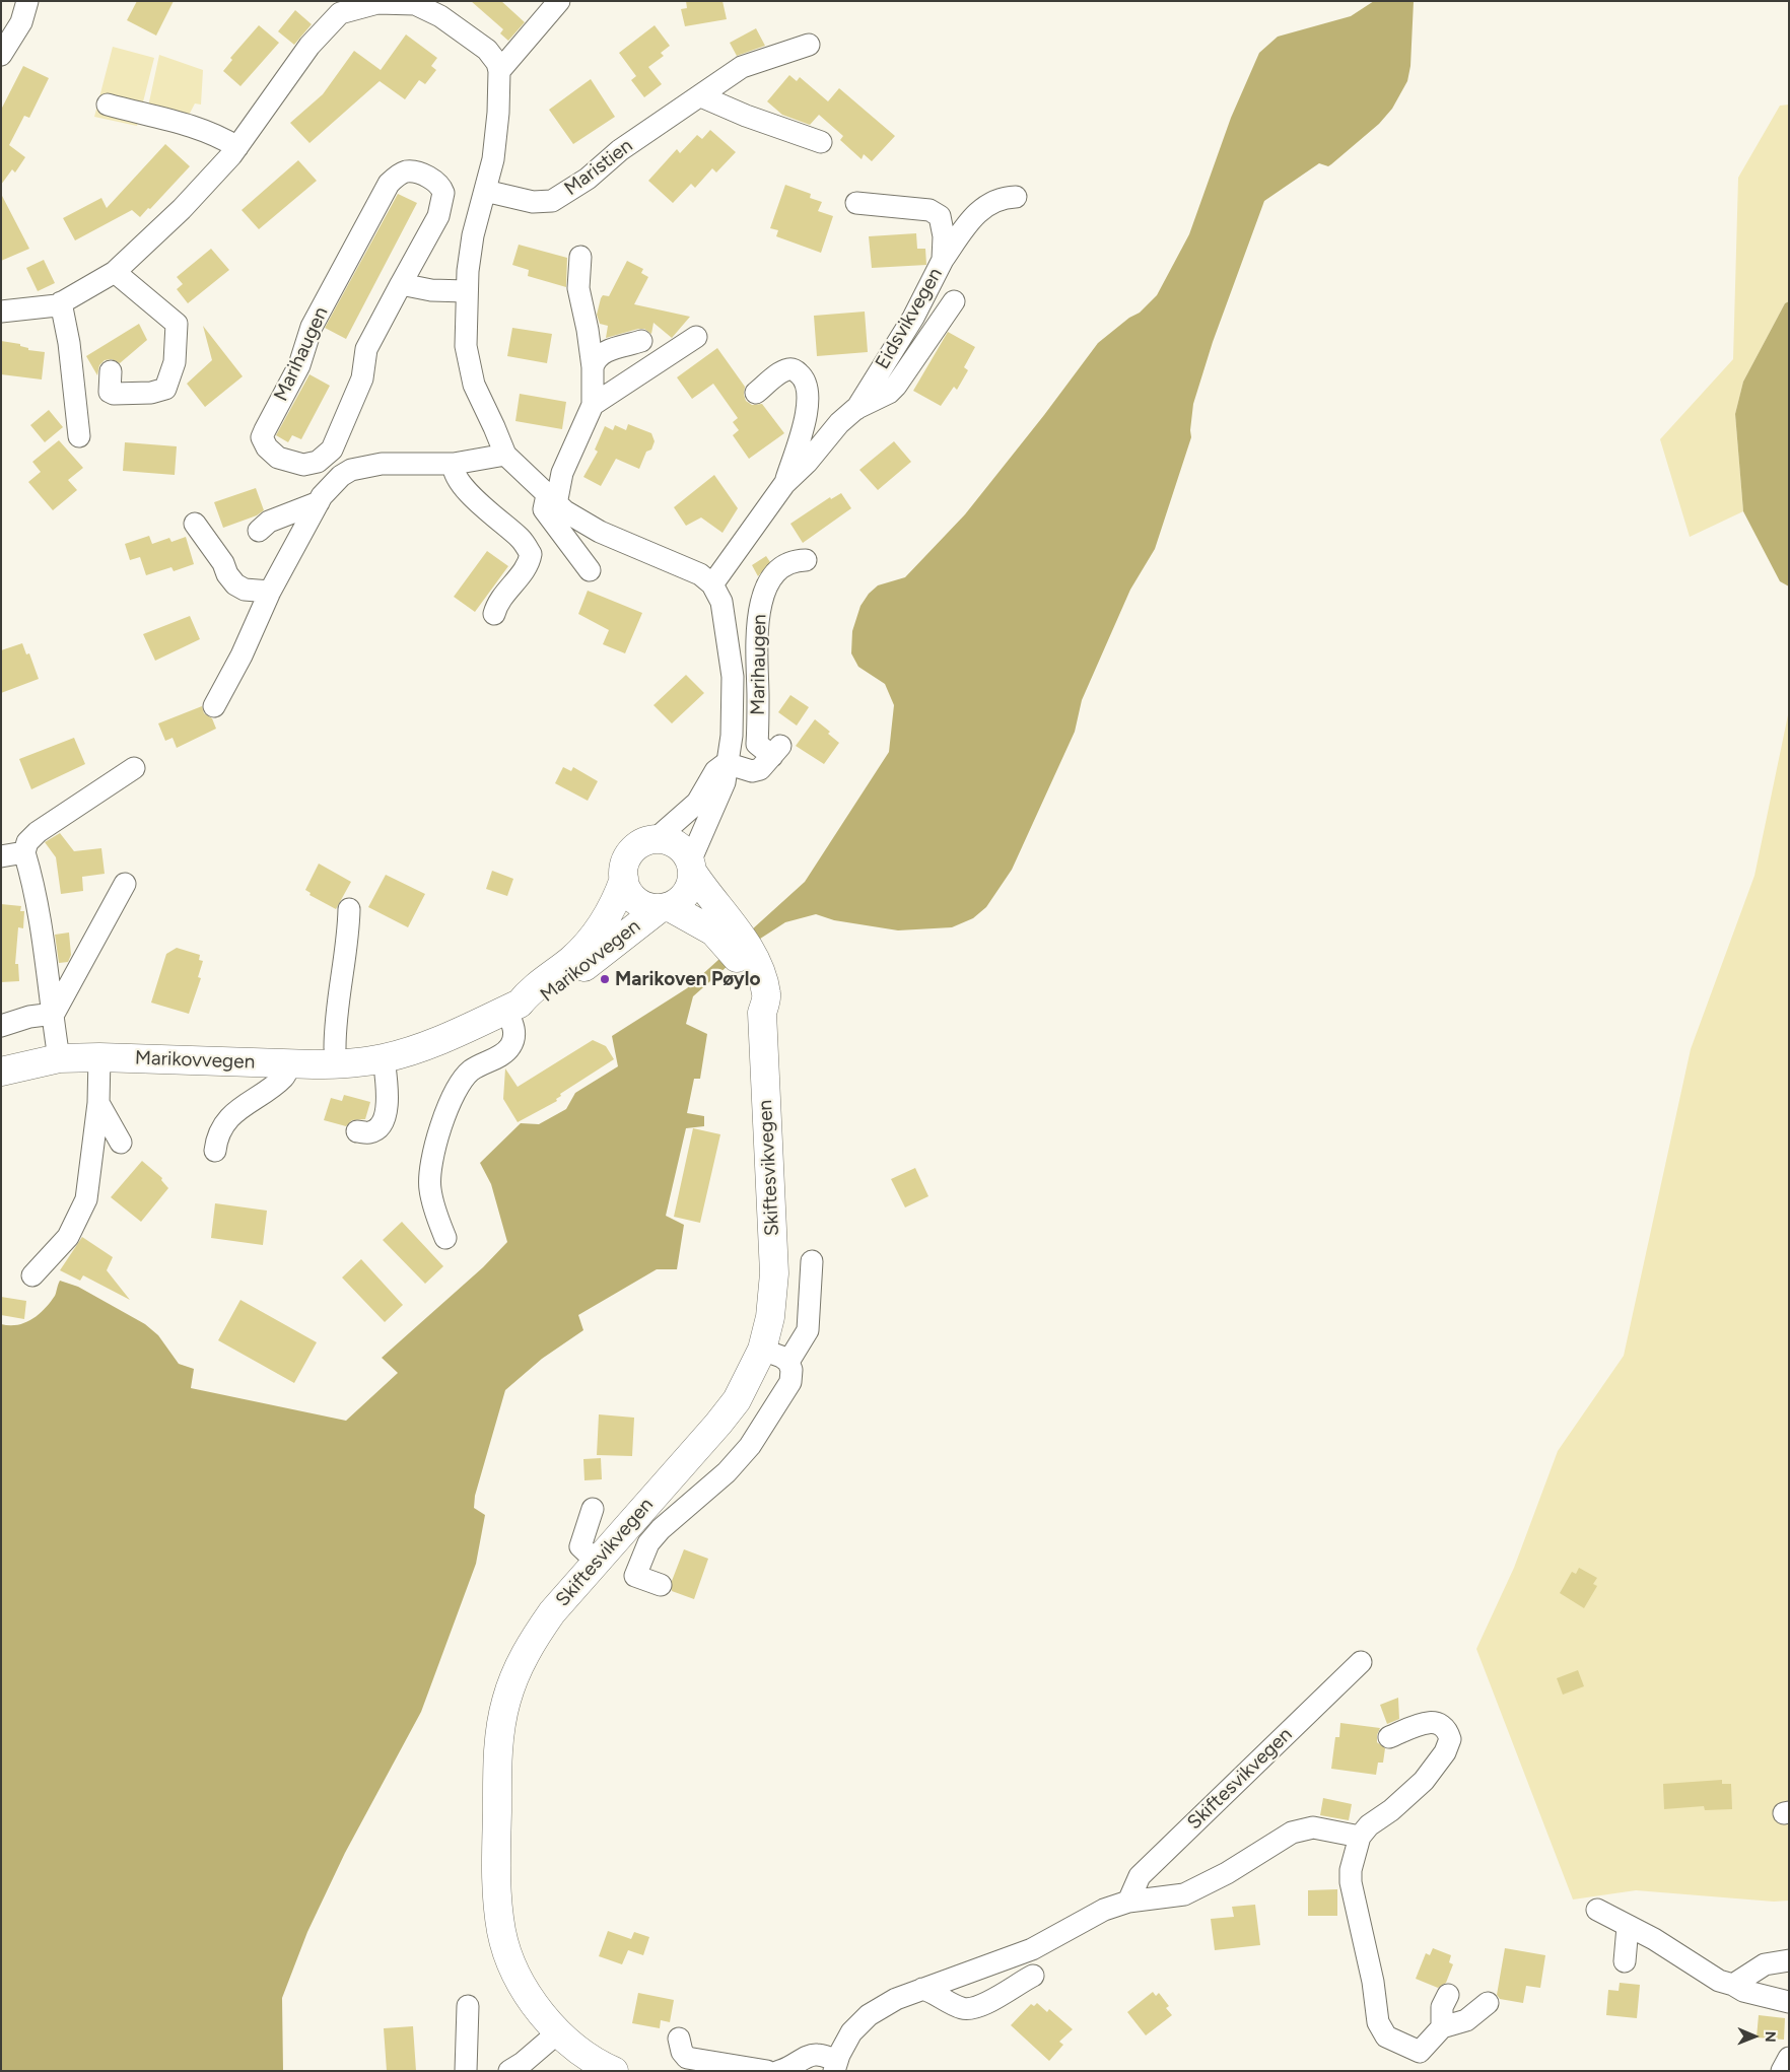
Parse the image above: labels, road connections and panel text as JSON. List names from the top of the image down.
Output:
{
  "streets": {
    "main road": ["Marikovvegen", "Skiftesvikvegen"],
    "street": ["Maristien", "Eidsvikvegen", "Marihaugen"]
  },
  "crossings": [
    ["Eidsvikvegen", "Marihaugen"],
    ["Marihaugen", "Marikovvegen"],
    ["Marihaugen", "Skiftesvikvegen"],
    ["Marikovvegen", "Skiftesvikvegen"]
  ],
  "places": ["Marikoven Pøylo"],
  "north": "right"
}
